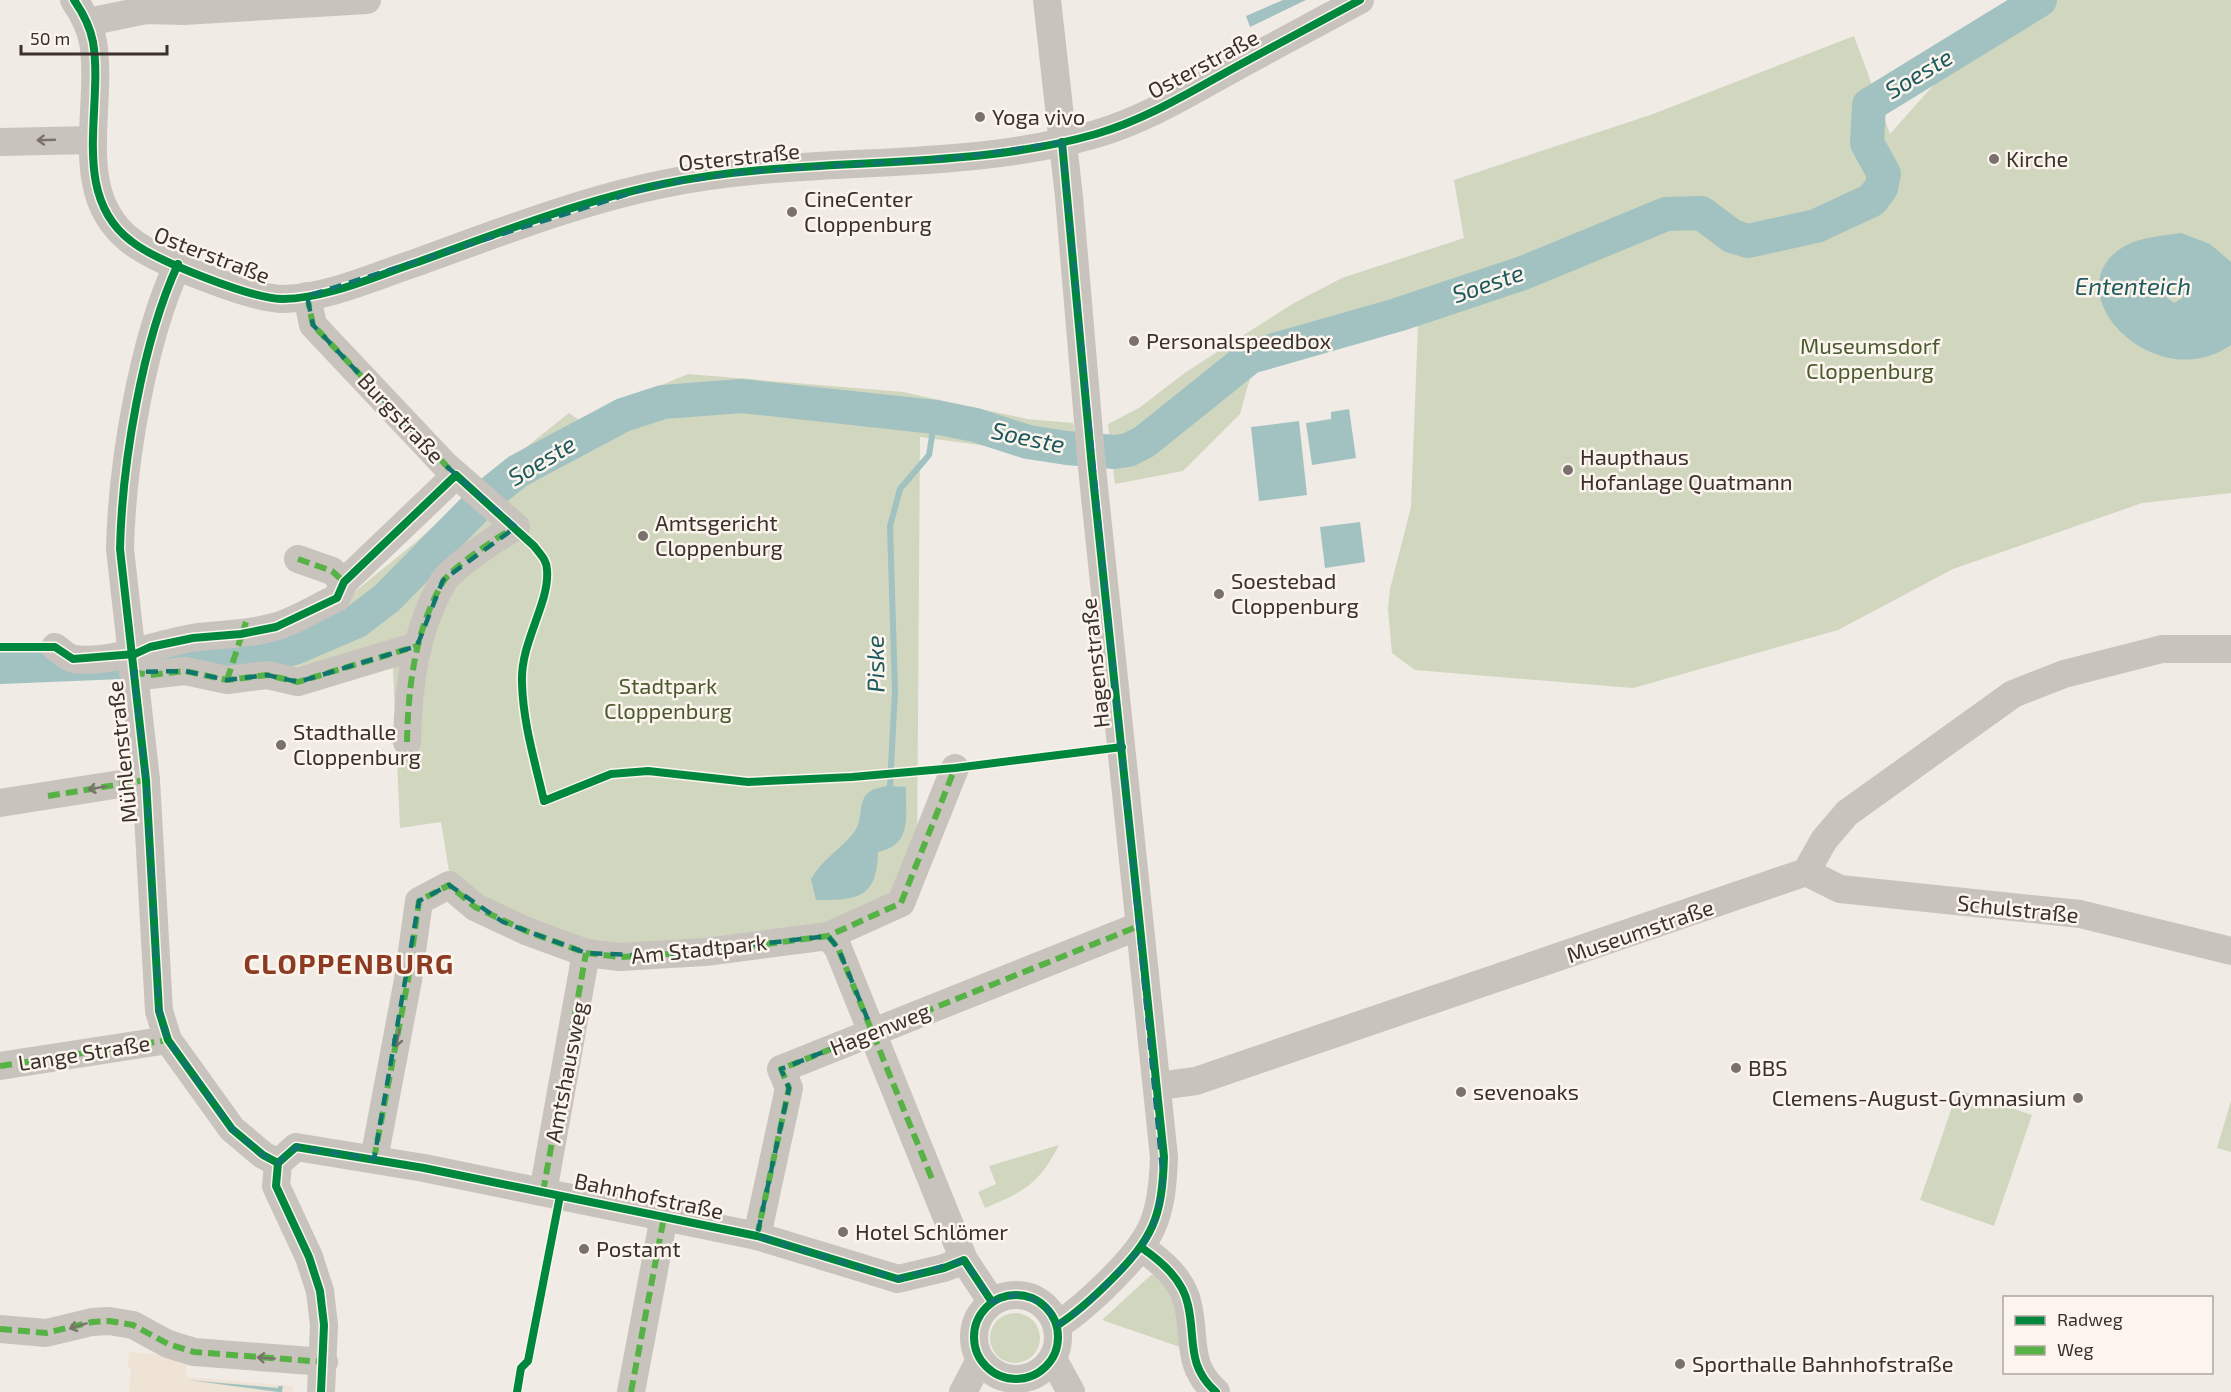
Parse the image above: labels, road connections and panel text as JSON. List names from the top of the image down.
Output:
{
  "streets": {
    "street": [
      "Osterstraße",
      "Burgstraße",
      "Hagenstraße",
      "Mühlenstraße",
      "Schulstraße",
      "Museumstraße",
      "Am Stadtpark",
      "Hagenweg",
      "Lange Straße",
      "Amtshausweg",
      "Bahnhofstraße"
    ]
  },
  "crossings": [
    ["Osterstraße", "Burgstraße"],
    ["Osterstraße", "Hagenstraße"],
    ["Osterstraße", "Mühlenstraße"],
    ["Hagenstraße", "Museumstraße"],
    ["Hagenstraße", "Hagenweg"],
    ["Mühlenstraße", "Lange Straße"],
    ["Mühlenstraße", "Bahnhofstraße"],
    ["Schulstraße", "Museumstraße"],
    ["Am Stadtpark", "Amtshausweg"],
    ["Am Stadtpark", "Bahnhofstraße"],
    ["Hagenweg", "Bahnhofstraße"],
    ["Amtshausweg", "Bahnhofstraße"]
  ],
  "districts": ["CLOPPENBURG"],
  "water": ["Soeste", "Ententeich", "Piske"],
  "parks": ["Museumsdorf Cloppenburg", "Stadtpark Cloppenburg"],
  "places": [
    "Yoga vivo",
    "Kirche",
    "CineCenter Cloppenburg",
    "Personalspeedbox",
    "Haupthaus Hofanlage Quatmann",
    "Amtsgericht Cloppenburg",
    "Soestebad Cloppenburg",
    "Stadthalle Cloppenburg",
    "BBS",
    "sevenoaks",
    "Clemens-August-Gymnasium",
    "Hotel Schlömer",
    "Postamt",
    "Sporthalle Bahnhofstraße"
  ],
  "legend": ["Radweg", "Weg"],
  "scale_bar": "50 m"
}
